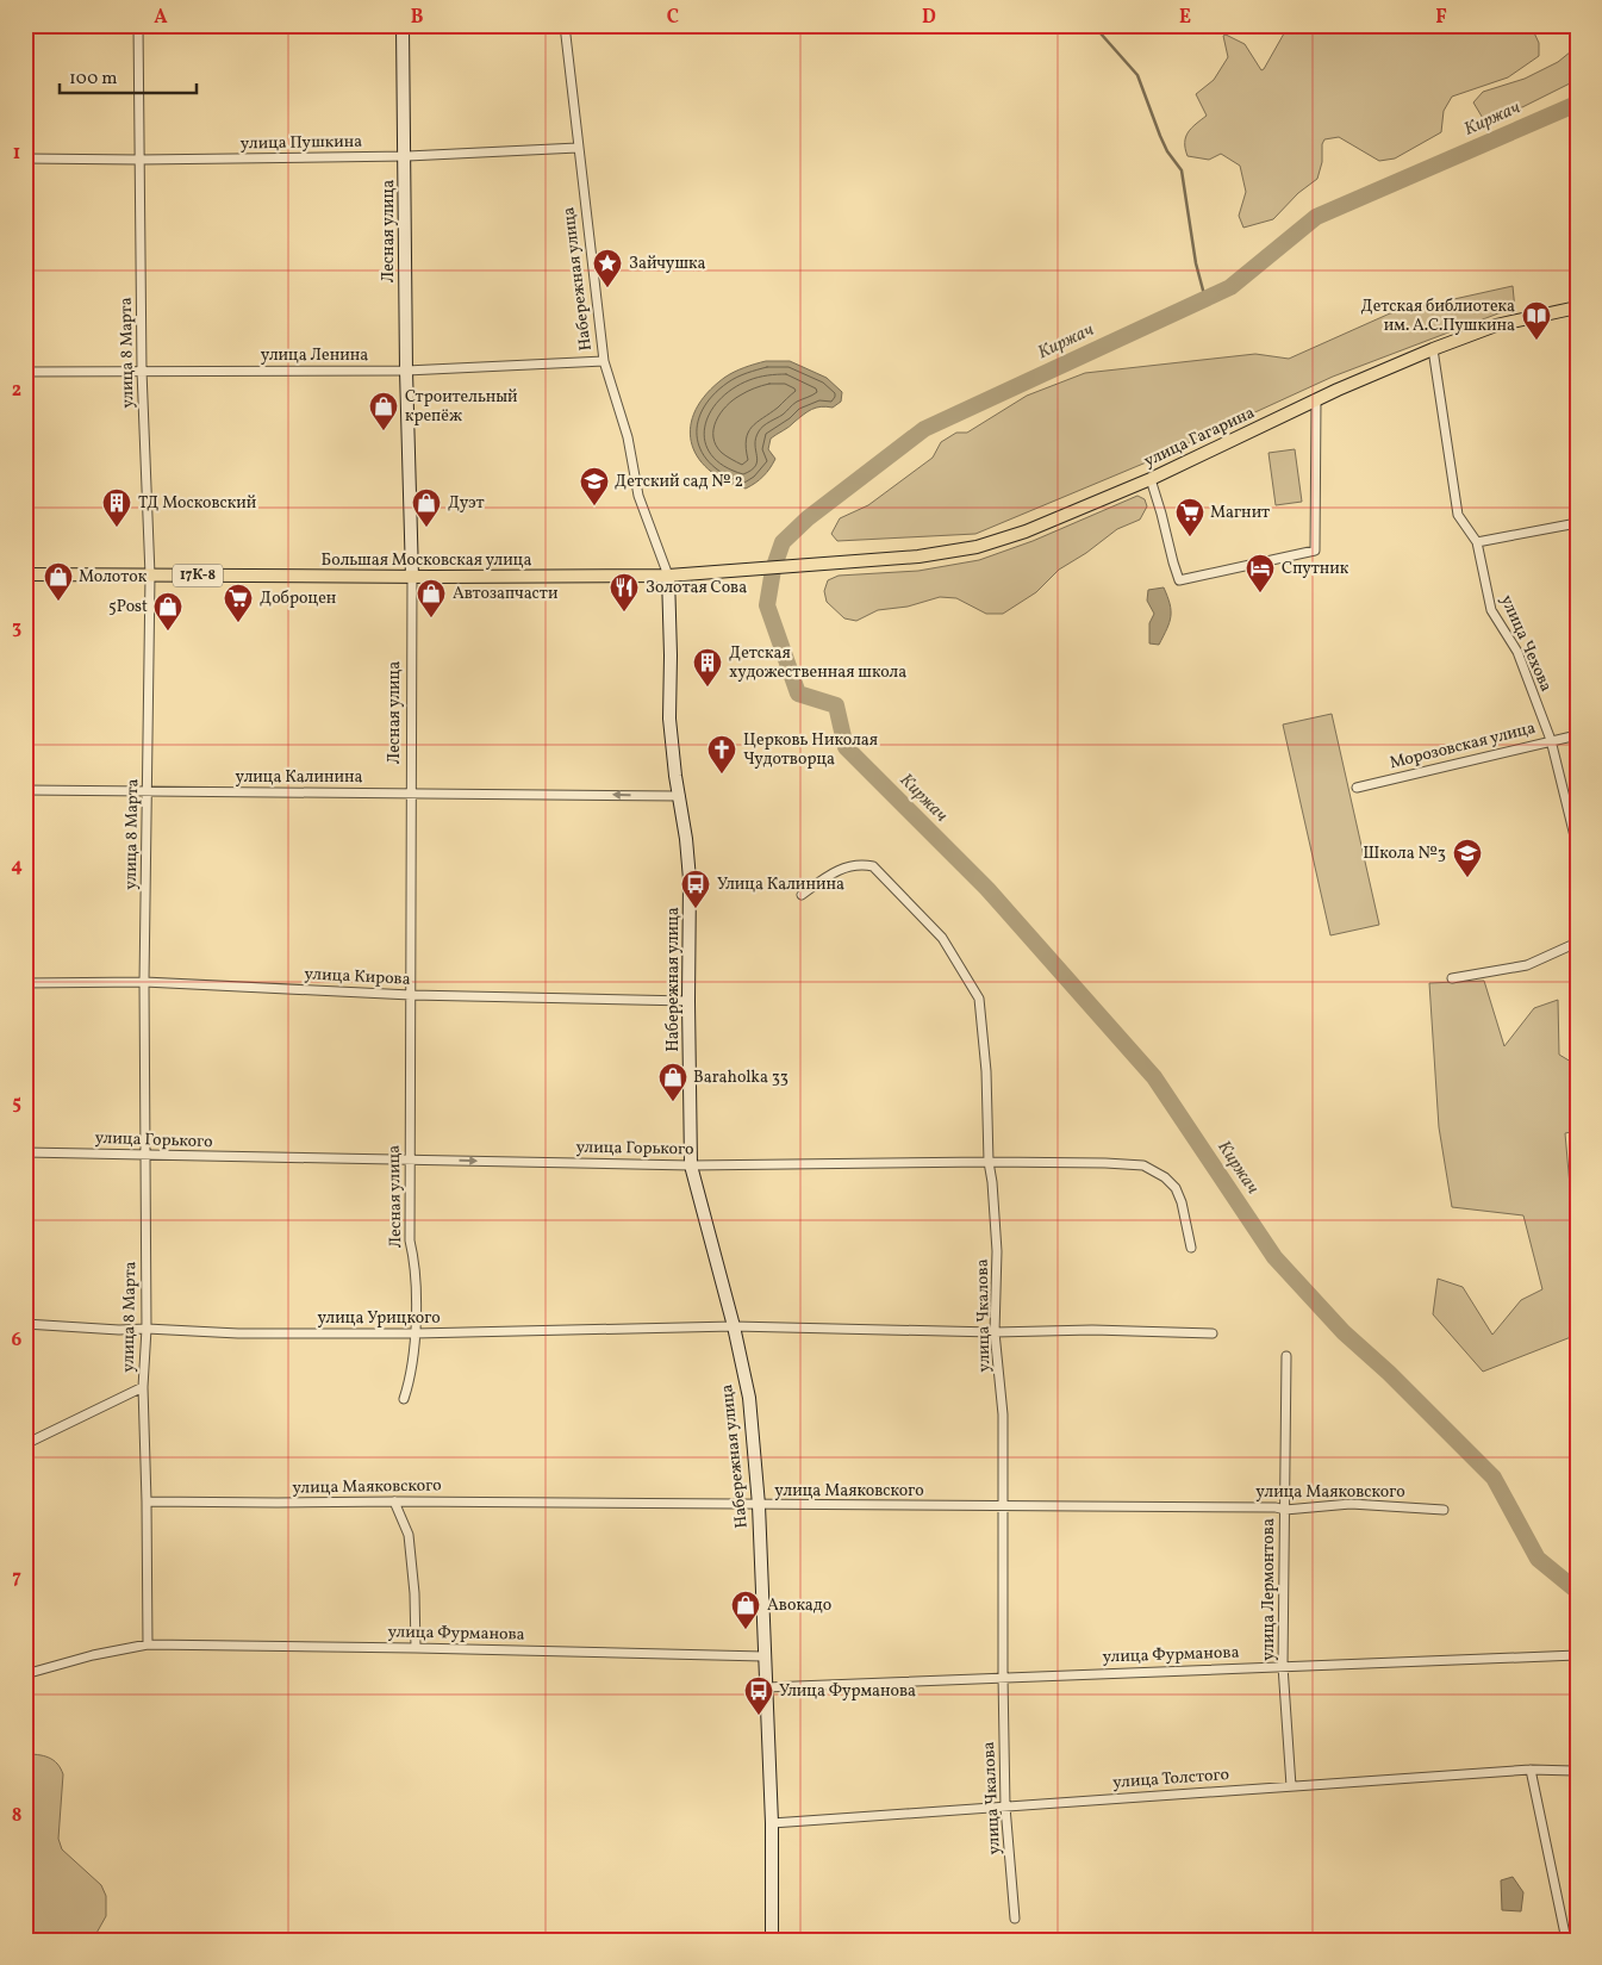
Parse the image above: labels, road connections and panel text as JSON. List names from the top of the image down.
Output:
{
  "streets": {
    "main road": ["улица Гагарина", "Большая Московская улица", "17К-8"],
    "street": [
      "улица Пушкина",
      "Лесная улица",
      "Набережная улица",
      "улица 8 Марта",
      "улица Ленина",
      "улица Чехова",
      "Морозовская улица",
      "улица Калинина",
      "улица Кирова",
      "улица Горького",
      "улица Чкалова",
      "улица Урицкого",
      "улица Маяковского",
      "улица Лермонтова",
      "улица Фурманова",
      "улица Толстого"
    ]
  },
  "crossings": [
    ["улица Пушкина", "Лесная улица"],
    ["улица Пушкина", "Набережная улица"],
    ["улица Пушкина", "улица 8 Марта"],
    ["Лесная улица", "улица Ленина"],
    ["Лесная улица", "Большая Московская улица"],
    ["Лесная улица", "улица Калинина"],
    ["Лесная улица", "улица Кирова"],
    ["Лесная улица", "улица Горького"],
    ["Лесная улица", "улица Урицкого"],
    ["Набережная улица", "улица Ленина"],
    ["Набережная улица", "Большая Московская улица"],
    ["Набережная улица", "улица Калинина"],
    ["Набережная улица", "улица Кирова"],
    ["Набережная улица", "улица Горького"],
    ["Набережная улица", "улица Урицкого"],
    ["Набережная улица", "улица Маяковского"],
    ["Набережная улица", "улица Фурманова"],
    ["Набережная улица", "улица Толстого"],
    ["улица 8 Марта", "улица Ленина"],
    ["улица 8 Марта", "Большая Московская улица"],
    ["улица 8 Марта", "улица Калинина"],
    ["улица 8 Марта", "улица Кирова"],
    ["улица 8 Марта", "улица Горького"],
    ["улица 8 Марта", "улица Урицкого"],
    ["улица 8 Марта", "улица Маяковского"],
    ["улица 8 Марта", "улица Фурманова"],
    ["улица Гагарина", "Большая Московская улица"],
    ["улица Гагарина", "улица Чехова"],
    ["улица Чехова", "Морозовская улица"],
    ["улица Горького", "улица Чкалова"],
    ["улица Чкалова", "улица Урицкого"],
    ["улица Чкалова", "улица Маяковского"],
    ["улица Чкалова", "улица Фурманова"],
    ["улица Чкалова", "улица Толстого"],
    ["улица Маяковского", "улица Лермонтова"],
    ["улица Лермонтова", "улица Фурманова"],
    ["улица Лермонтова", "улица Толстого"]
  ],
  "one_way": ["улица Калинина"],
  "water": ["Киржач"],
  "places": {
    "place": ["Зайчушка"],
    "library": ["Детская библиотека им. А.С.Пушкина"],
    "shop": [
      "Строительный крепёж",
      "Дуэт",
      "Молоток",
      "Автозапчасти",
      "5Post",
      "Baraholka 33",
      "Авокадо"
    ],
    "school or university": ["Детский сад № 2", "Школа №3"],
    "building": ["ТД Московский", "Детская художественная школа"],
    "supermarket": ["Магнит", "Доброцен"],
    "hotel": ["Спутник"],
    "restaurant": ["Золотая Сова"],
    "church": ["Церковь Николая Чудотворца"],
    "bus stop": ["Улица Калинина", "Улица Фурманова"]
  },
  "scale_bar": "100 m",
  "grid": {
    "columns": [
      "A",
      "B",
      "C",
      "D",
      "E",
      "F"
    ],
    "rows": [
      "1",
      "2",
      "3",
      "4",
      "5",
      "6",
      "7",
      "8"
    ]
  }
}
